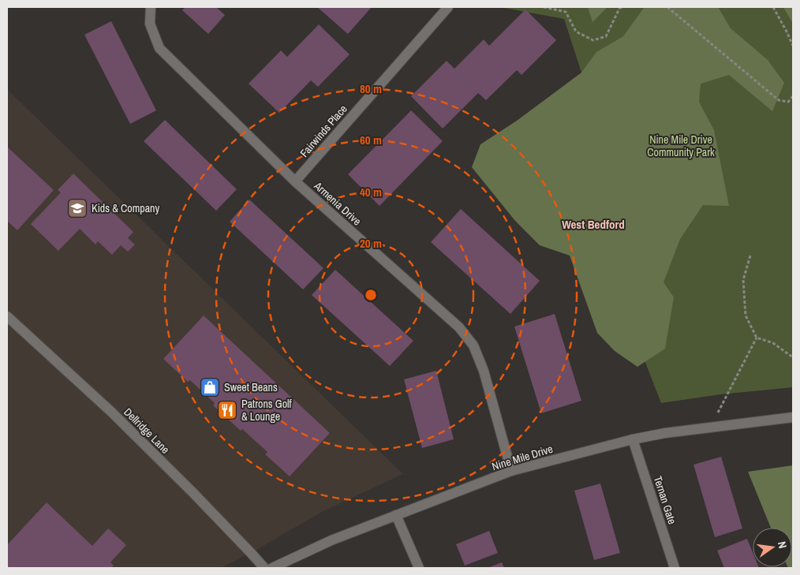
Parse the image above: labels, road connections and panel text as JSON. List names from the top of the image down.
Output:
{
  "streets": {
    "street": [
      "Fairwinds Place",
      "Armenia Drive",
      "Dellridge Lane",
      "Nine Mile Drive",
      "Ternan Gate"
    ]
  },
  "crossings": [
    ["Fairwinds Place", "Armenia Drive"],
    ["Armenia Drive", "Nine Mile Drive"],
    ["Nine Mile Drive", "Ternan Gate"]
  ],
  "districts": ["West Bedford"],
  "parks": ["Nine Mile Drive Community Park"],
  "places": {
    "school or university": ["Kids & Company"],
    "shop": ["Sweet Beans"],
    "restaurant": ["Patrons Golf & Lounge"]
  },
  "north": "right",
  "rings": [
    "80 m",
    "60 m",
    "40 m",
    "20 m"
  ]
}
